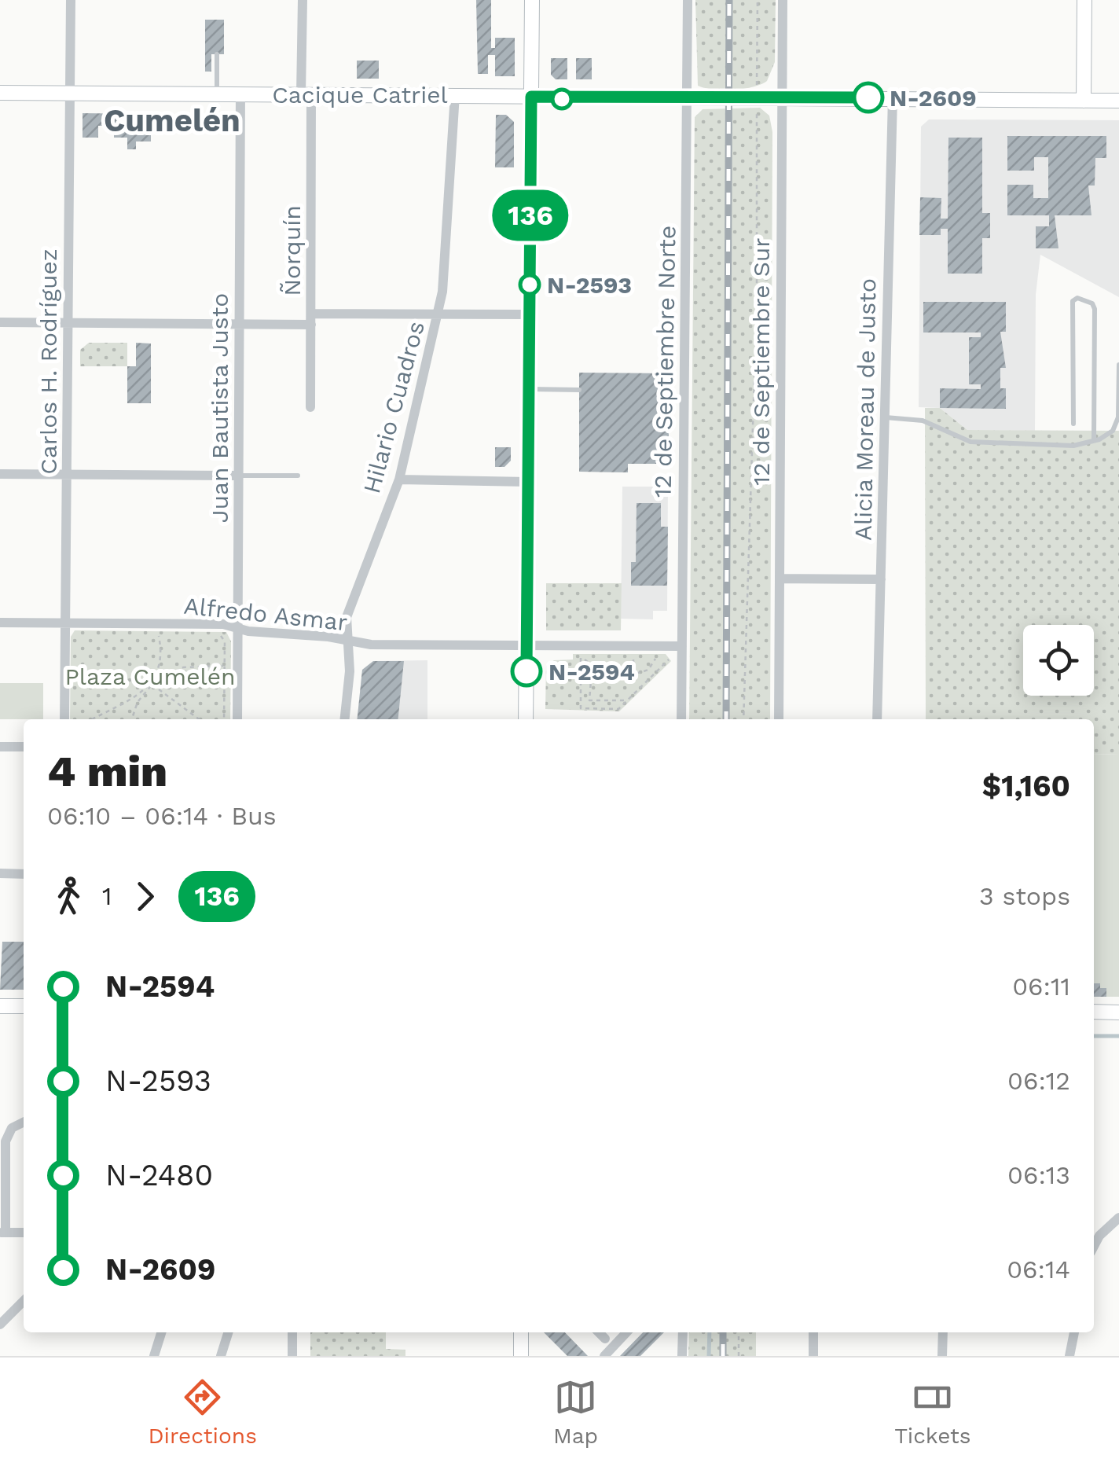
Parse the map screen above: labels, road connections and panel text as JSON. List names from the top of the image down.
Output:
{
  "streets": {
    "street": [
      "Cacique Catriel",
      "Ñorquín",
      "Carlos H. Rodríguez",
      "12 de Septiembre Norte",
      "12 de Septiembre Sur",
      "Hilario Cuadros",
      "Juan Bautista Justo",
      "Alicia Moreau de Justo",
      "Alfredo Asmar"
    ]
  },
  "crossings": [
    ["Cacique Catriel", "Ñorquín"],
    ["Cacique Catriel", "Carlos H. Rodríguez"],
    ["Cacique Catriel", "12 de Septiembre Norte"],
    ["Cacique Catriel", "12 de Septiembre Sur"],
    ["Cacique Catriel", "Hilario Cuadros"],
    ["Cacique Catriel", "Juan Bautista Justo"],
    ["Cacique Catriel", "Alicia Moreau de Justo"],
    ["Carlos H. Rodríguez", "Alfredo Asmar"],
    ["12 de Septiembre Norte", "Alfredo Asmar"],
    ["Hilario Cuadros", "Alfredo Asmar"],
    ["Juan Bautista Justo", "Alfredo Asmar"]
  ],
  "districts": ["Cumelén"],
  "parks": ["Plaza Cumelén"],
  "places": ["N-2609", "N-2593", "N-2594"],
  "lines": ["bus line 136"],
  "page": {
    "on_map": "136",
    "heading": ["4 min", "06:10 – 06:14 · Bus", "$1,160"],
    "legs": ["1", "136", "3 stops"],
    "list": [
      {
        "name": "N-2594",
        "value": "06:11"
      },
      {
        "name": "N-2593",
        "value": "06:12"
      },
      {
        "name": "N-2480",
        "value": "06:13"
      },
      {
        "name": "N-2609",
        "value": "06:14"
      }
    ],
    "tabs": ["Directions", "Map", "Tickets"]
  }
}
